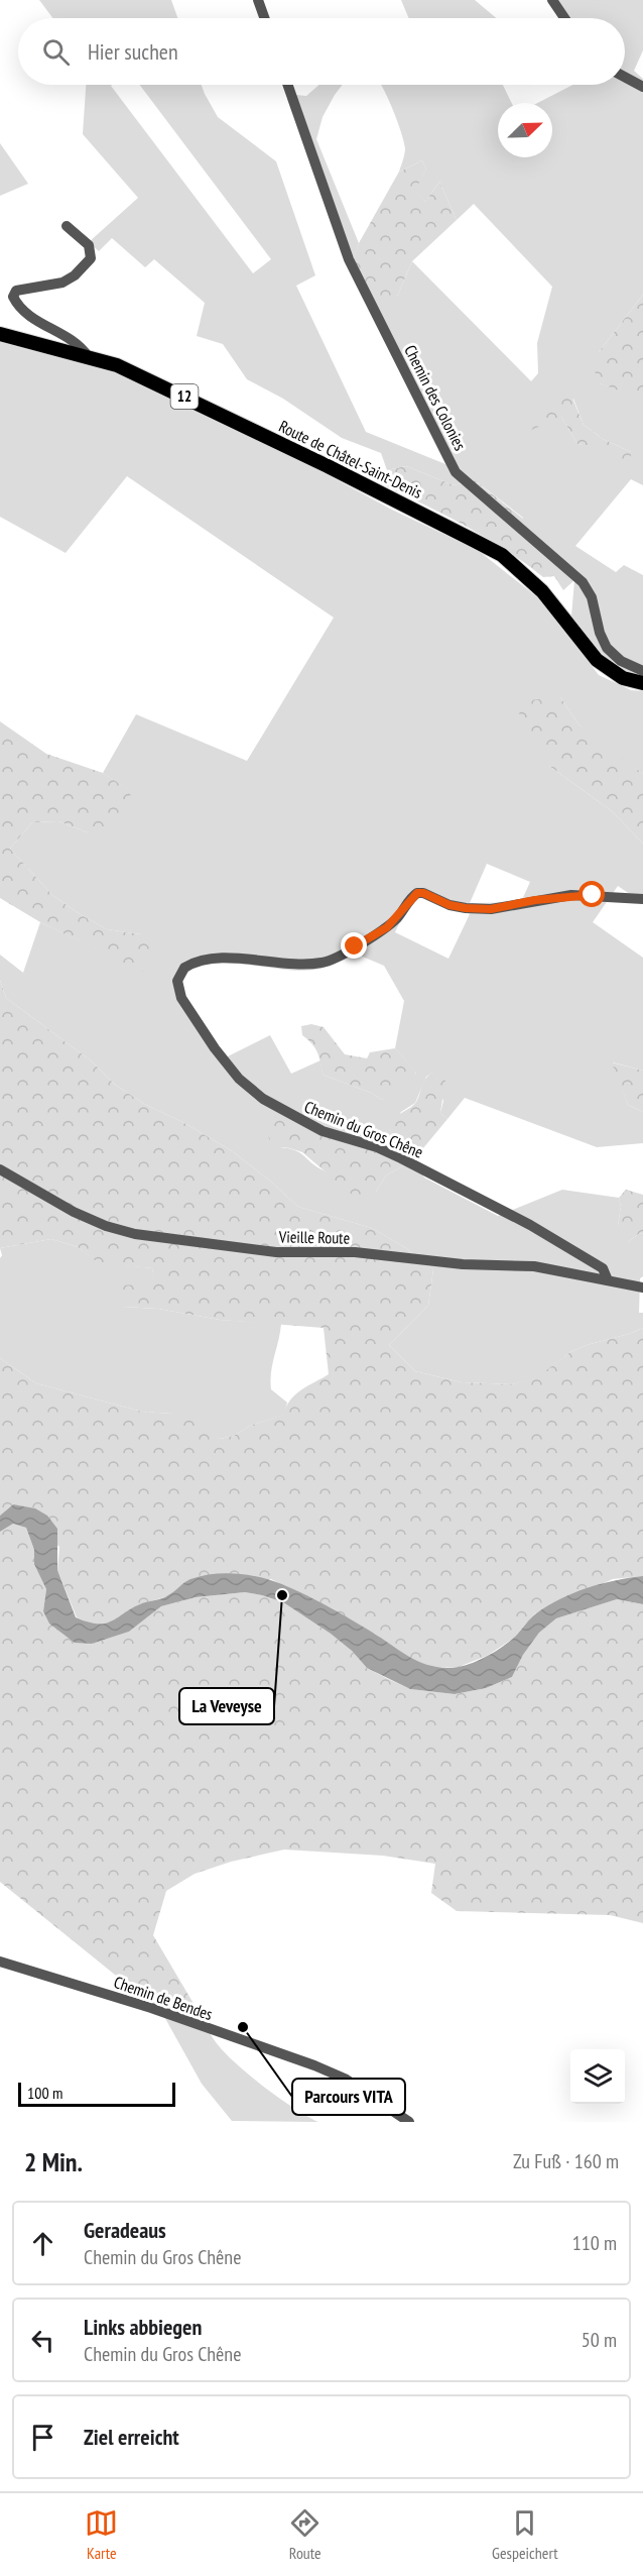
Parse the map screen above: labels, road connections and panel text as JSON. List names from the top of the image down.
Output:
{
  "streets": {
    "main road": ["12", "Route de Châtel-Saint-Denis"],
    "street": [
      "Chemin des Colonies",
      "Chemin du Gros Chêne",
      "Vieille Route",
      "Chemin de Bendes"
    ]
  },
  "crossings": [
    ["Chemin du Gros Chêne", "Vieille Route"]
  ],
  "places": ["La Veveyse", "Parcours VITA"],
  "scale_bar": "100 m",
  "north": "top right",
  "page": {
    "search": "Hier suchen",
    "scale": "100 m",
    "heading": ["2 Min.", "Zu Fuß · 160 m"],
    "list": [
      ["Geradeaus", "Chemin du Gros Chêne", "110 m"],
      ["Links abbiegen", "Chemin du Gros Chêne", "50 m"],
      "Ziel erreicht"
    ],
    "nav": ["Karte", "Route", "Gespeichert"]
  }
}
